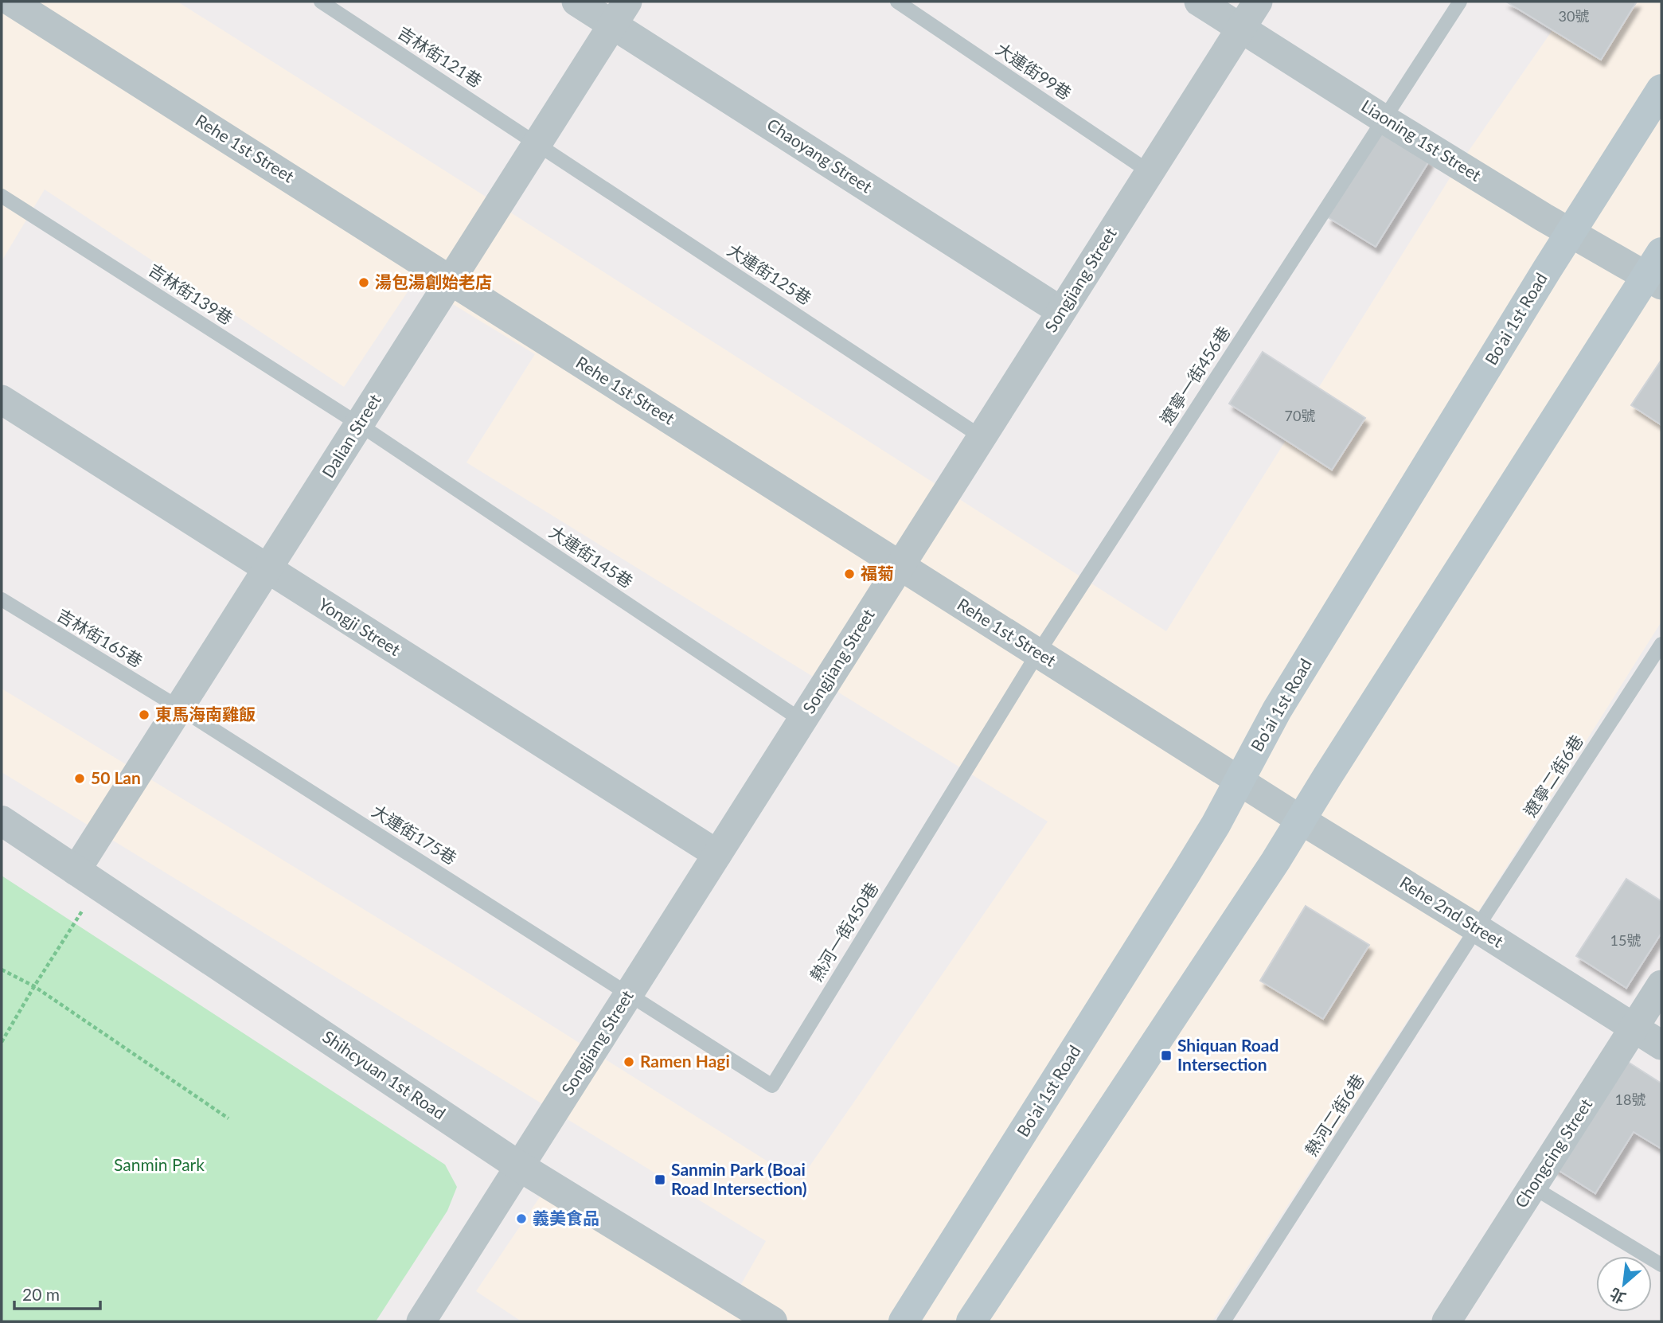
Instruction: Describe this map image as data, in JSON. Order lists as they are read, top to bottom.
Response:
{
  "streets": {
    "main road": ["Bo'ai 1st Road"],
    "street": [
      "Liaoning 1st Street",
      "Rehe 1st Street",
      "Chaoyang Street",
      "Songjiang Street",
      "Dalian Street",
      "Yongji Street",
      "Rehe 2nd Street",
      "Shihcyuan 1st Road",
      "Chongcing Street"
    ],
    "lane": [
      "吉林街121巷",
      "大連街99巷",
      "大連街125巷",
      "吉林街139巷",
      "遼寧一街456巷",
      "大連街145巷",
      "吉林街165巷",
      "遼寧二街6巷",
      "大連街175巷",
      "熱河一街450巷",
      "熱河二街6巷"
    ]
  },
  "crossings": [
    ["吉林街121巷", "大連街125巷"],
    ["吉林街121巷", "Dalian Street"],
    ["大連街99巷", "Songjiang Street"],
    ["Liaoning 1st Street", "Songjiang Street"],
    ["Liaoning 1st Street", "Bo'ai 1st Road"],
    ["Liaoning 1st Street", "遼寧一街456巷"],
    ["Rehe 1st Street", "Songjiang Street"],
    ["Rehe 1st Street", "Bo'ai 1st Road"],
    ["Rehe 1st Street", "遼寧一街456巷"],
    ["Rehe 1st Street", "Dalian Street"],
    ["Rehe 1st Street", "Rehe 2nd Street"],
    ["Rehe 1st Street", "熱河一街450巷"],
    ["Chaoyang Street", "Songjiang Street"],
    ["Chaoyang Street", "Dalian Street"],
    ["大連街125巷", "Songjiang Street"],
    ["大連街125巷", "Dalian Street"],
    ["Songjiang Street", "大連街145巷"],
    ["Songjiang Street", "Yongji Street"],
    ["Songjiang Street", "大連街175巷"],
    ["Songjiang Street", "熱河一街450巷"],
    ["Songjiang Street", "Shihcyuan 1st Road"],
    ["吉林街139巷", "Dalian Street"],
    ["吉林街139巷", "大連街145巷"],
    ["Bo'ai 1st Road", "Rehe 2nd Street"],
    ["遼寧一街456巷", "熱河一街450巷"],
    ["Dalian Street", "大連街145巷"],
    ["Dalian Street", "Yongji Street"],
    ["Dalian Street", "吉林街165巷"],
    ["Dalian Street", "大連街175巷"],
    ["Dalian Street", "Shihcyuan 1st Road"],
    ["吉林街165巷", "大連街175巷"],
    ["遼寧二街6巷", "Rehe 2nd Street"],
    ["遼寧二街6巷", "熱河二街6巷"],
    ["大連街175巷", "熱河一街450巷"],
    ["Rehe 2nd Street", "熱河二街6巷"],
    ["Rehe 2nd Street", "Chongcing Street"]
  ],
  "parks": ["Sanmin Park"],
  "places": {
    "other": [
      "湯包湯創始老店",
      "福菊",
      "東馬海南雞飯",
      "50 Lan",
      "Ramen Hagi",
      "義美食品"
    ],
    "transit": ["Shiquan Road Intersection", "Sanmin Park (Boai Road Intersection)"]
  },
  "house_numbers": [
    "30號",
    "70號",
    "15號",
    "18號"
  ],
  "scale_bar": "20 m",
  "north": "bottom left"
}
